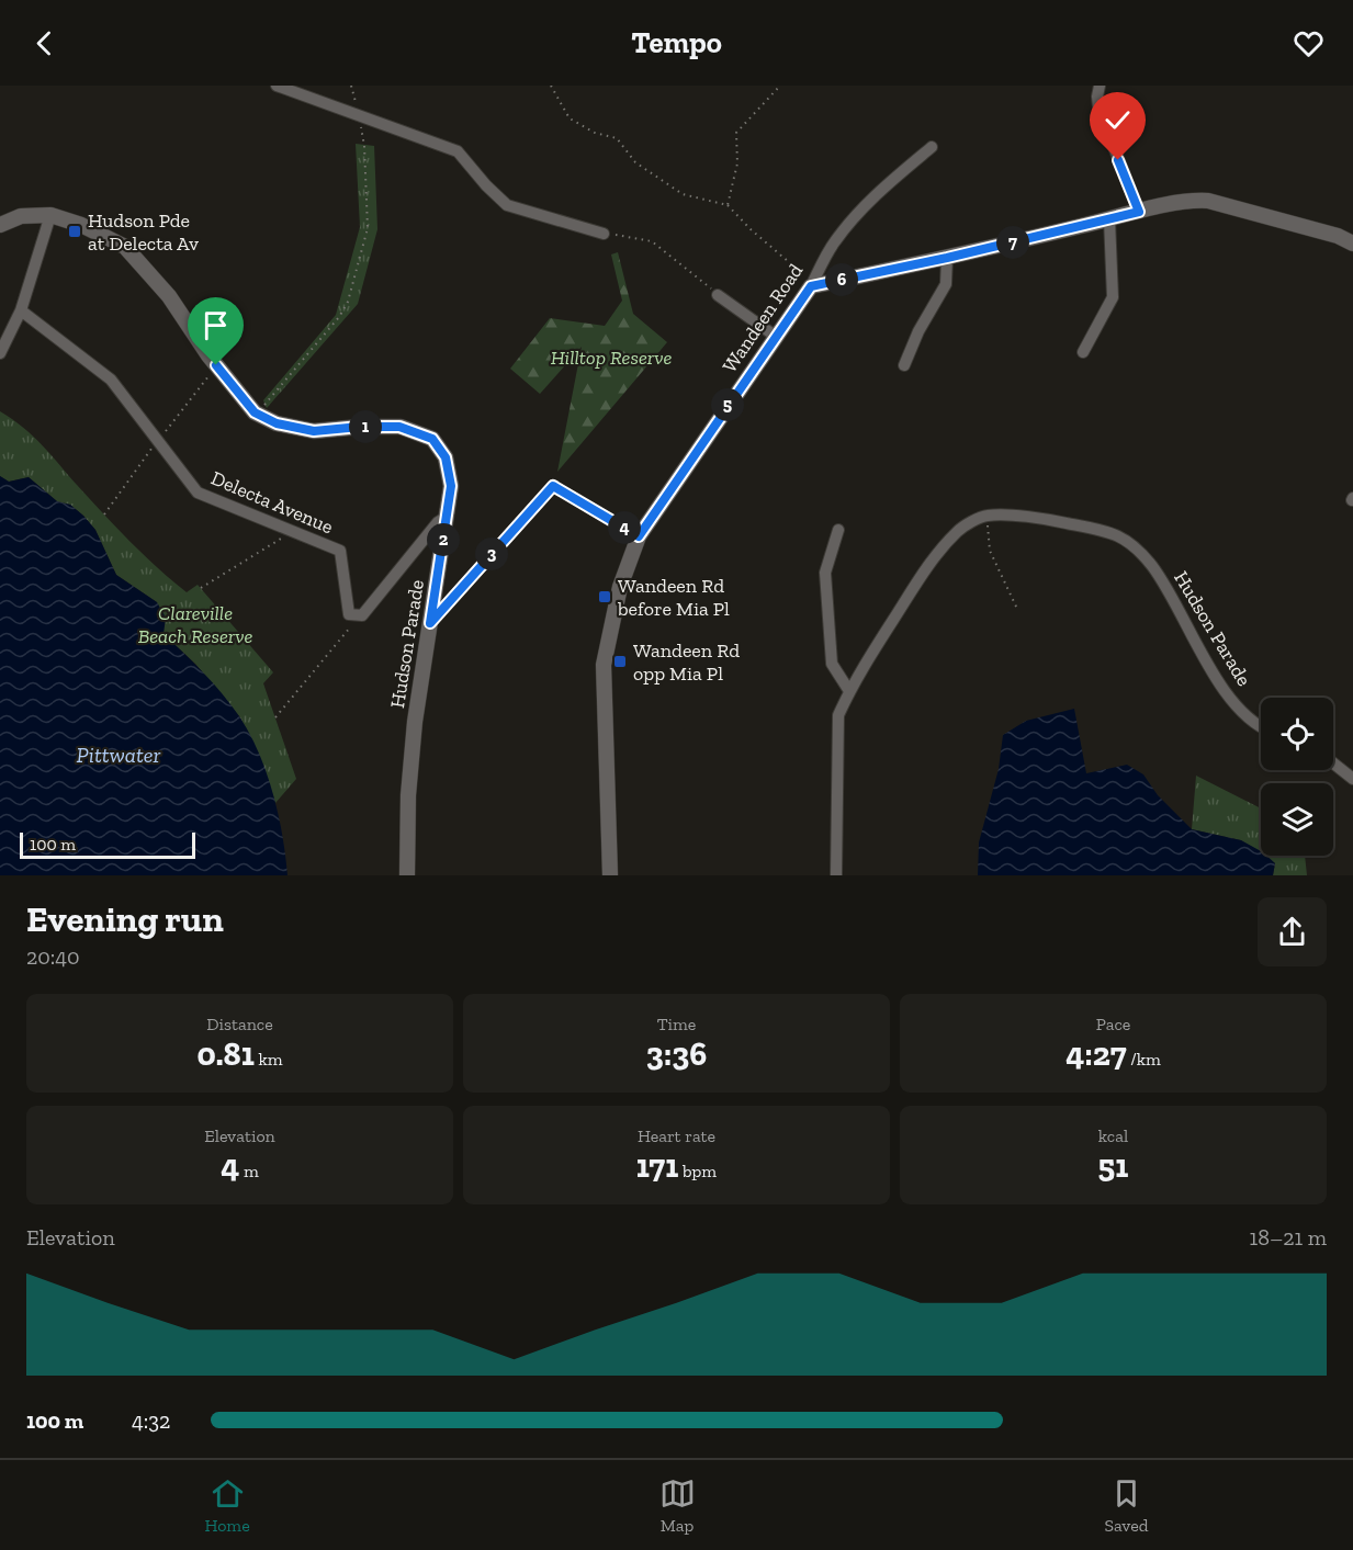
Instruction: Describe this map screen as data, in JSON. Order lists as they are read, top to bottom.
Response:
{
  "streets": {
    "street": ["Wandeen Road", "Delecta Avenue", "Hudson Parade"]
  },
  "water": ["Pittwater"],
  "parks": ["Hilltop Reserve", "Clareville Beach Reserve"],
  "places": {
    "transit": ["Hudson Pde at Delecta Av", "Wandeen Rd before Mia Pl", "Wandeen Rd opp Mia Pl"]
  },
  "scale_bar": "100 m",
  "page": {
    "header": "Tempo",
    "pins": [
      "7",
      "6",
      "5",
      "1",
      "4",
      "2",
      "3"
    ],
    "scale": "100 m",
    "heading": ["Evening run", "20:40"],
    "stats": [
      ["Distance", "0.81 km"],
      ["Time", "3:36"],
      ["Pace", "4:27 /km"],
      ["Elevation", "4 m"],
      ["Heart rate", "171 bpm"],
      ["kcal", "51"]
    ],
    "chart": ["Elevation", "18–21 m"],
    "list": [
      {
        "name": "100 m",
        "note": "4:32"
      }
    ],
    "tabs": ["Home", "Map", "Saved"]
  }
}
